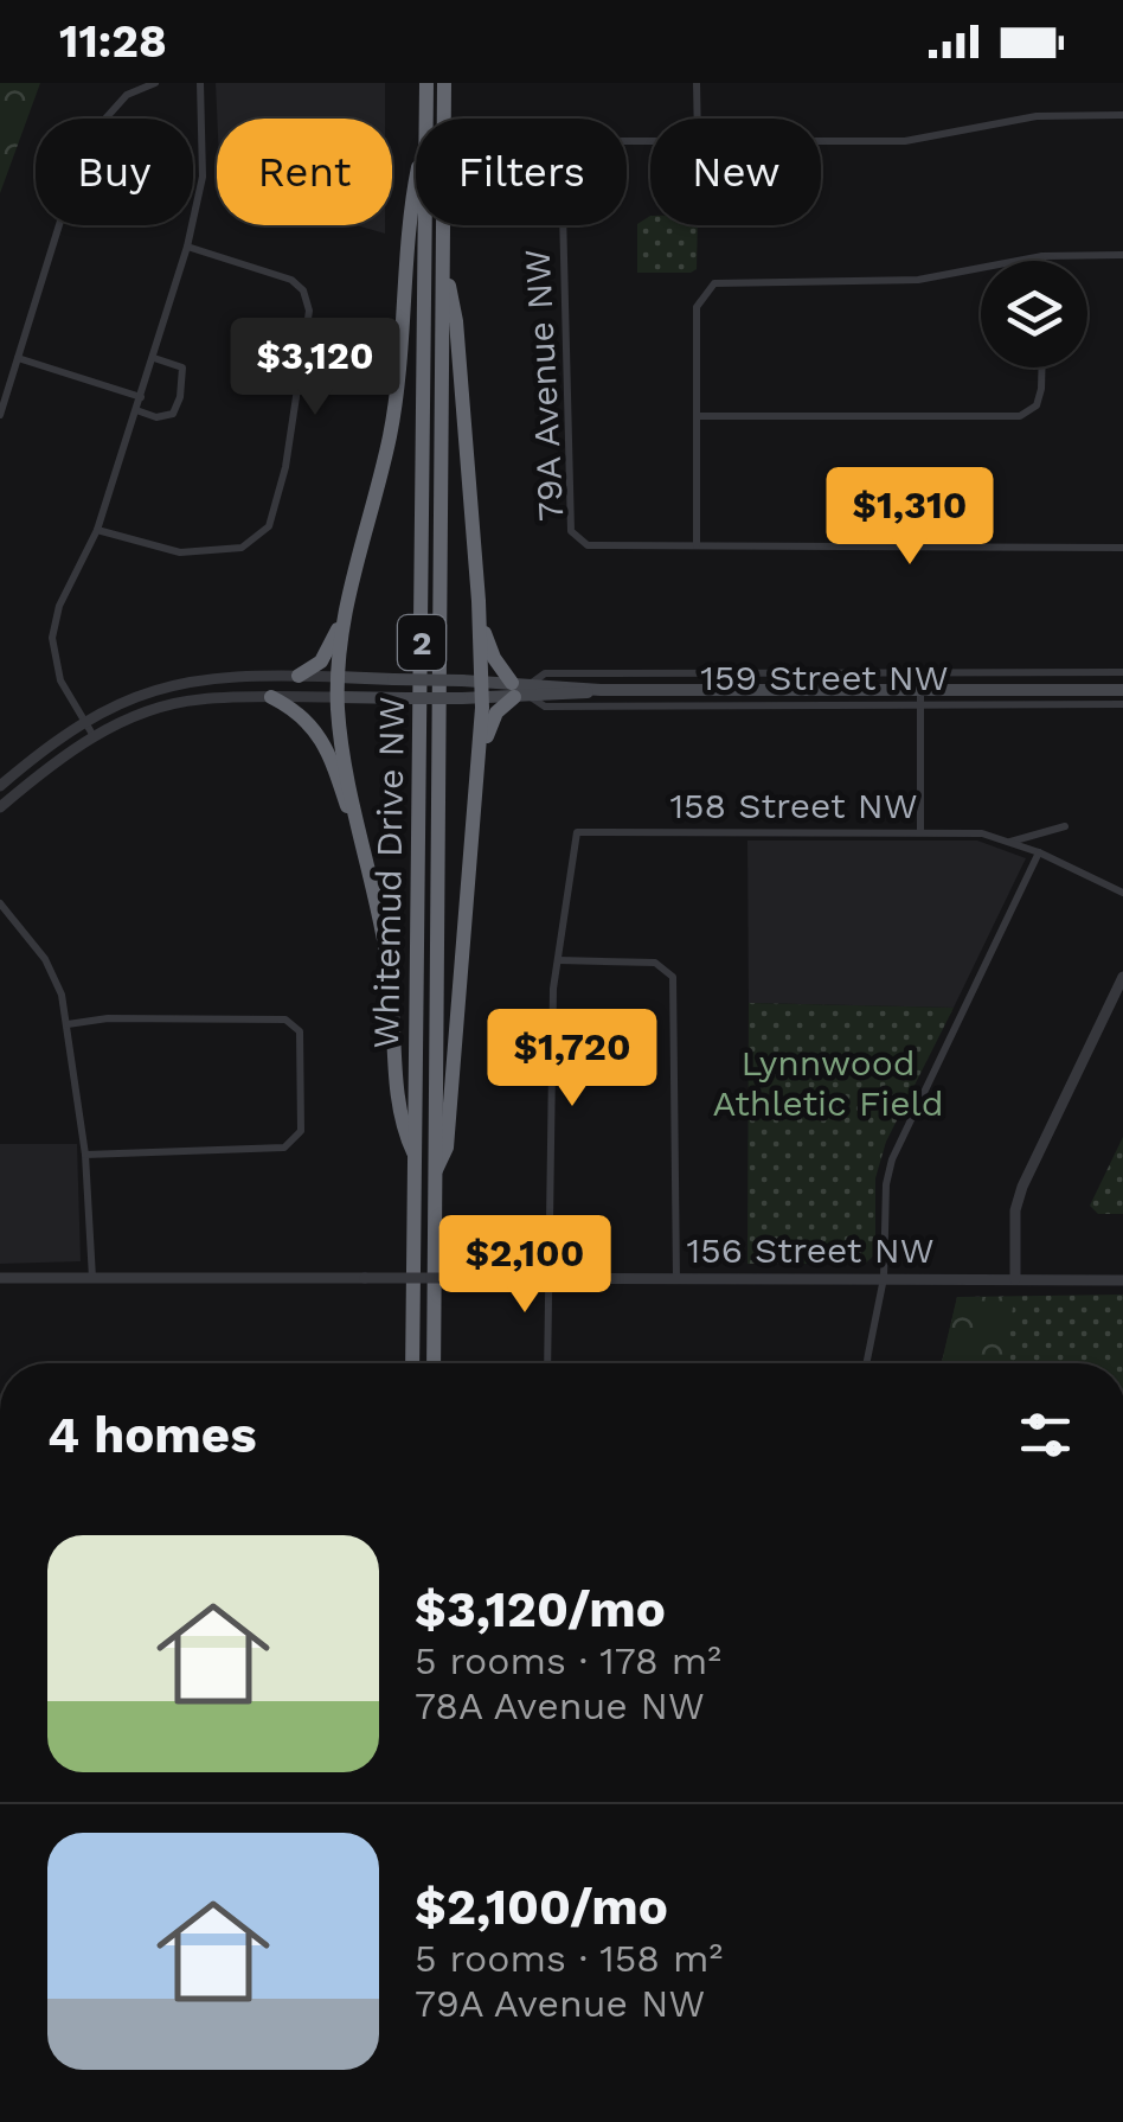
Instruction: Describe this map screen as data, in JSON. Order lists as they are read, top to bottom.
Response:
{
  "streets": {
    "highway": ["2", "Whitemud Drive NW"],
    "main road": ["159 Street NW"],
    "street": ["79A Avenue NW", "158 Street NW", "156 Street NW"]
  },
  "parks": ["Lynnwood Athletic Field"],
  "page": {
    "status": "11:28",
    "chip": [
      "Buy",
      "Rent",
      "Filters",
      "New"
    ],
    "price": [
      "$3,120",
      "$1,310",
      "$1,720",
      "$2,100"
    ],
    "heading": "4 homes",
    "list": [
      {
        "name": "$3,120/mo",
        "note": "5 rooms · 178 m² · 78A Avenue NW"
      },
      {
        "name": "$2,100/mo",
        "note": "5 rooms · 158 m² · 79A Avenue NW"
      }
    ]
  }
}
